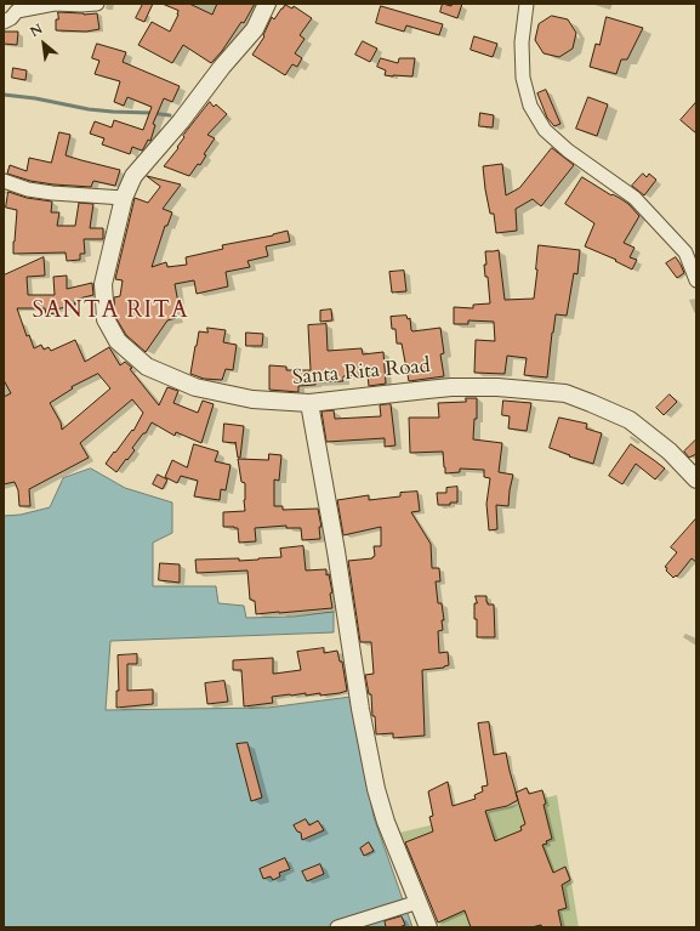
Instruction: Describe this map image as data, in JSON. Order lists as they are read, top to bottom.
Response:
{
  "streets": {
    "street": ["Santa Rita Road"]
  },
  "districts": ["SANTA RITA"],
  "north": "top left"
}
